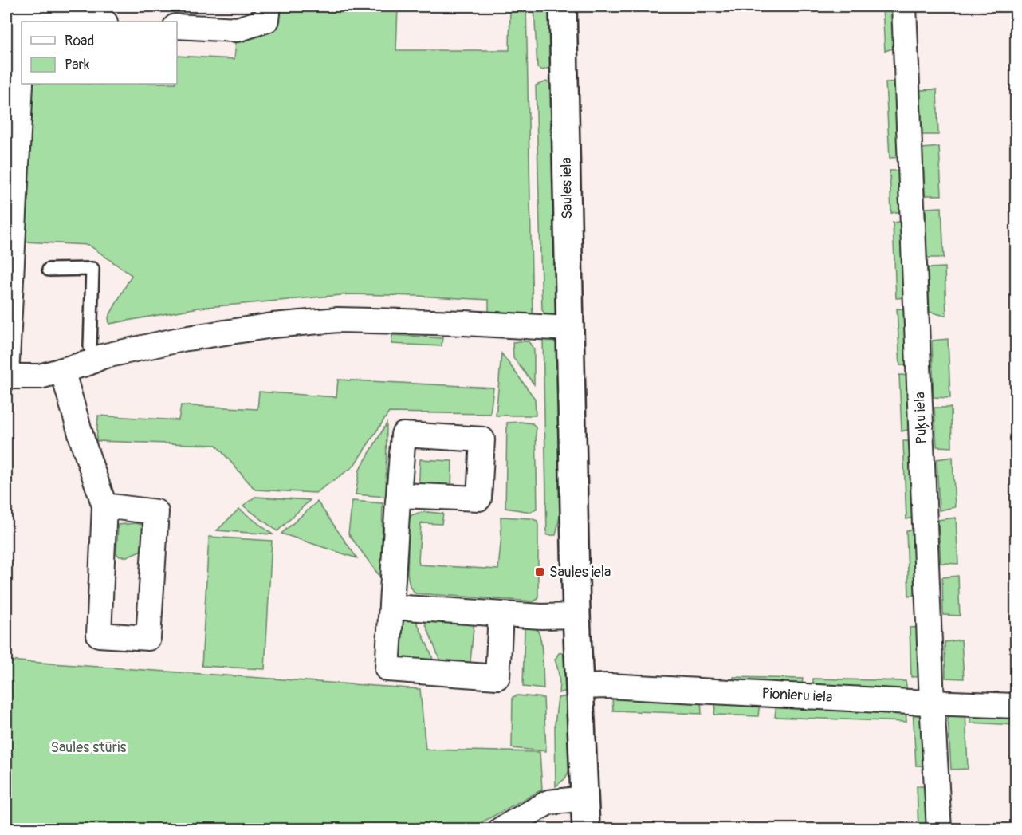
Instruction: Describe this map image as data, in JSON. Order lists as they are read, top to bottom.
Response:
{
  "streets": {
    "street": ["Saules iela", "Puķu iela", "Pionieru iela"]
  },
  "crossings": [
    ["Saules iela", "Pionieru iela"],
    ["Puķu iela", "Pionieru iela"]
  ],
  "parks": ["Saules stūris"],
  "places": {
    "transit": ["Saules iela"]
  },
  "legend": ["Road", "Park"]
}
